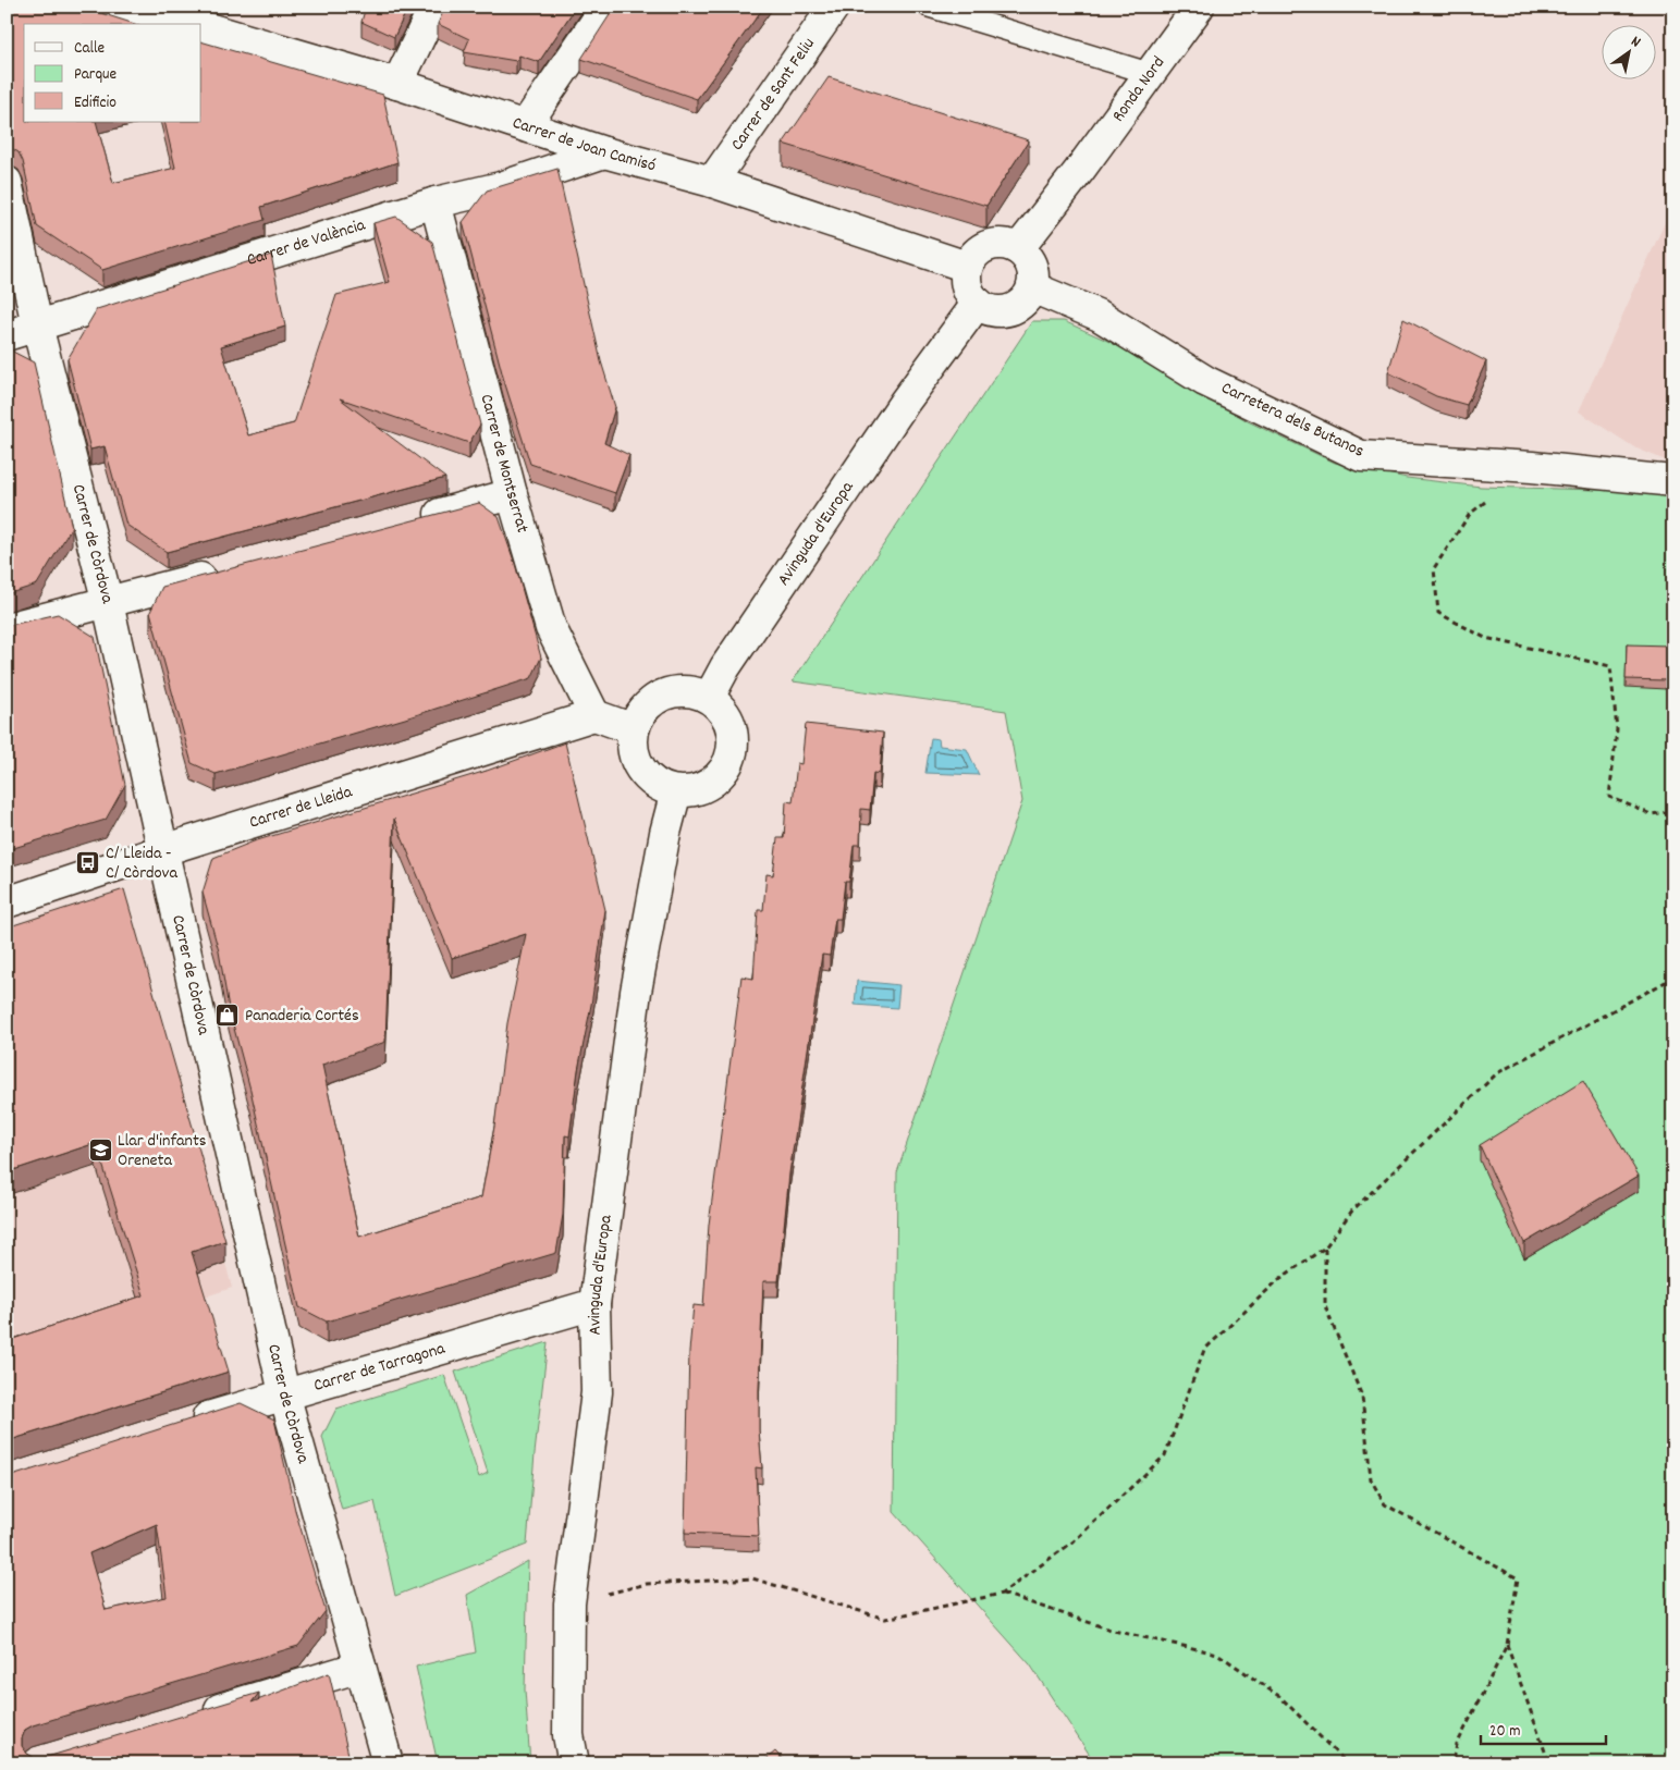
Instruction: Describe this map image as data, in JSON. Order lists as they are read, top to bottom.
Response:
{
  "streets": {
    "street": [
      "Ronda Nord",
      "Carrer de Sant Feliu",
      "Carrer de Joan Camisó",
      "Carrer de València",
      "Carretera dels Butanos",
      "Carrer de Montserrat",
      "Avinguda d'Europa",
      "Carrer de Còrdova",
      "Carrer de Lleida",
      "Carrer de Tarragona"
    ]
  },
  "crossings": [
    ["Ronda Nord", "Carrer de Joan Camisó"],
    ["Ronda Nord", "Carretera dels Butanos"],
    ["Ronda Nord", "Avinguda d'Europa"],
    ["Carrer de Sant Feliu", "Carrer de Joan Camisó"],
    ["Carrer de Joan Camisó", "Carrer de València"],
    ["Carrer de Joan Camisó", "Carretera dels Butanos"],
    ["Carrer de Joan Camisó", "Avinguda d'Europa"],
    ["Carrer de València", "Carrer de Montserrat"],
    ["Carrer de València", "Carrer de Còrdova"],
    ["Carretera dels Butanos", "Avinguda d'Europa"],
    ["Carrer de Montserrat", "Carrer de Lleida"],
    ["Avinguda d'Europa", "Carrer de Tarragona"],
    ["Carrer de Còrdova", "Carrer de Lleida"],
    ["Carrer de Còrdova", "Carrer de Tarragona"]
  ],
  "places": {
    "bus stop": ["C/ Lleida - C/ Còrdova"],
    "shop": ["Panaderia Cortés"],
    "school or university": ["Llar d'infants Oreneta"]
  },
  "legend": ["Calle", "Parque", "Edificio"],
  "scale_bar": "20 m",
  "north": "top right"
}
